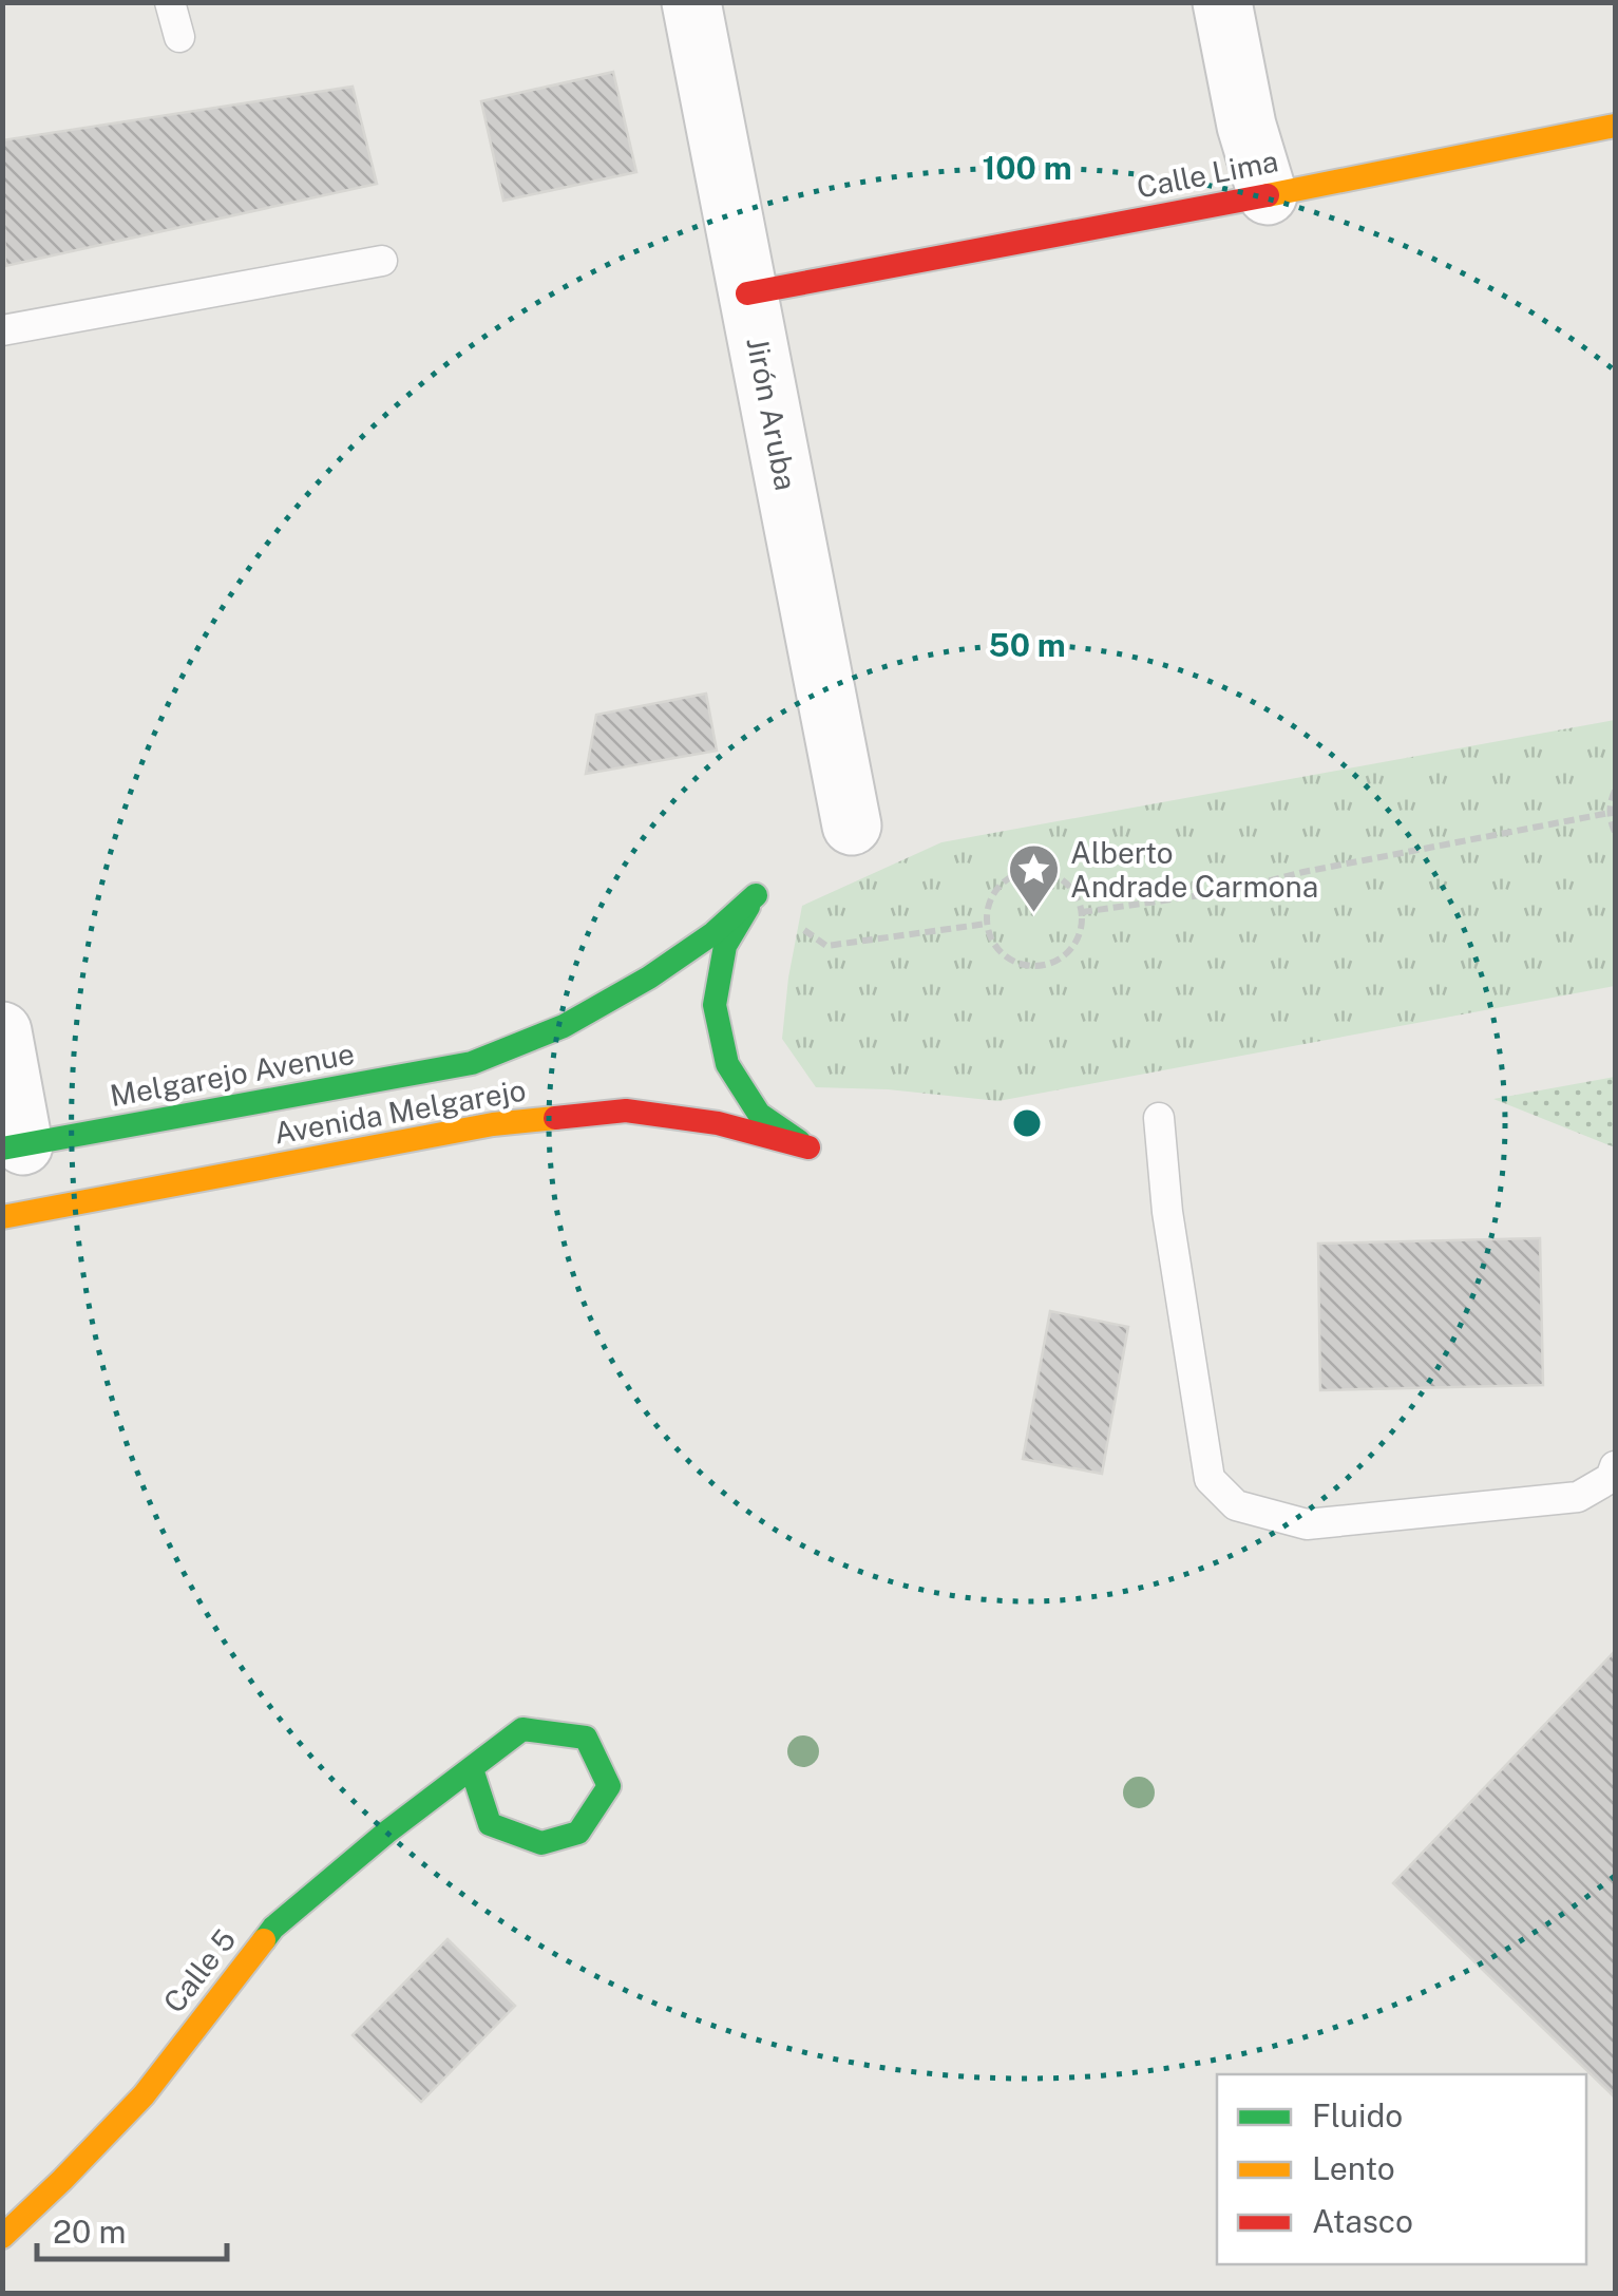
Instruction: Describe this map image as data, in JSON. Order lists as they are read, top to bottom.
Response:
{
  "streets": {
    "street": [
      "Calle Lima",
      "Jirón Aruba",
      "Avenida Melgarejo",
      "Calle 5"
    ]
  },
  "crossings": [
    ["Calle Lima", "Jirón Aruba"]
  ],
  "places": {
    "place": ["Alberto Andrade Carmona"]
  },
  "legend": ["Fluido", "Lento", "Atasco"],
  "scale_bar": "20 m",
  "rings": ["100 m", "50 m"]
}
